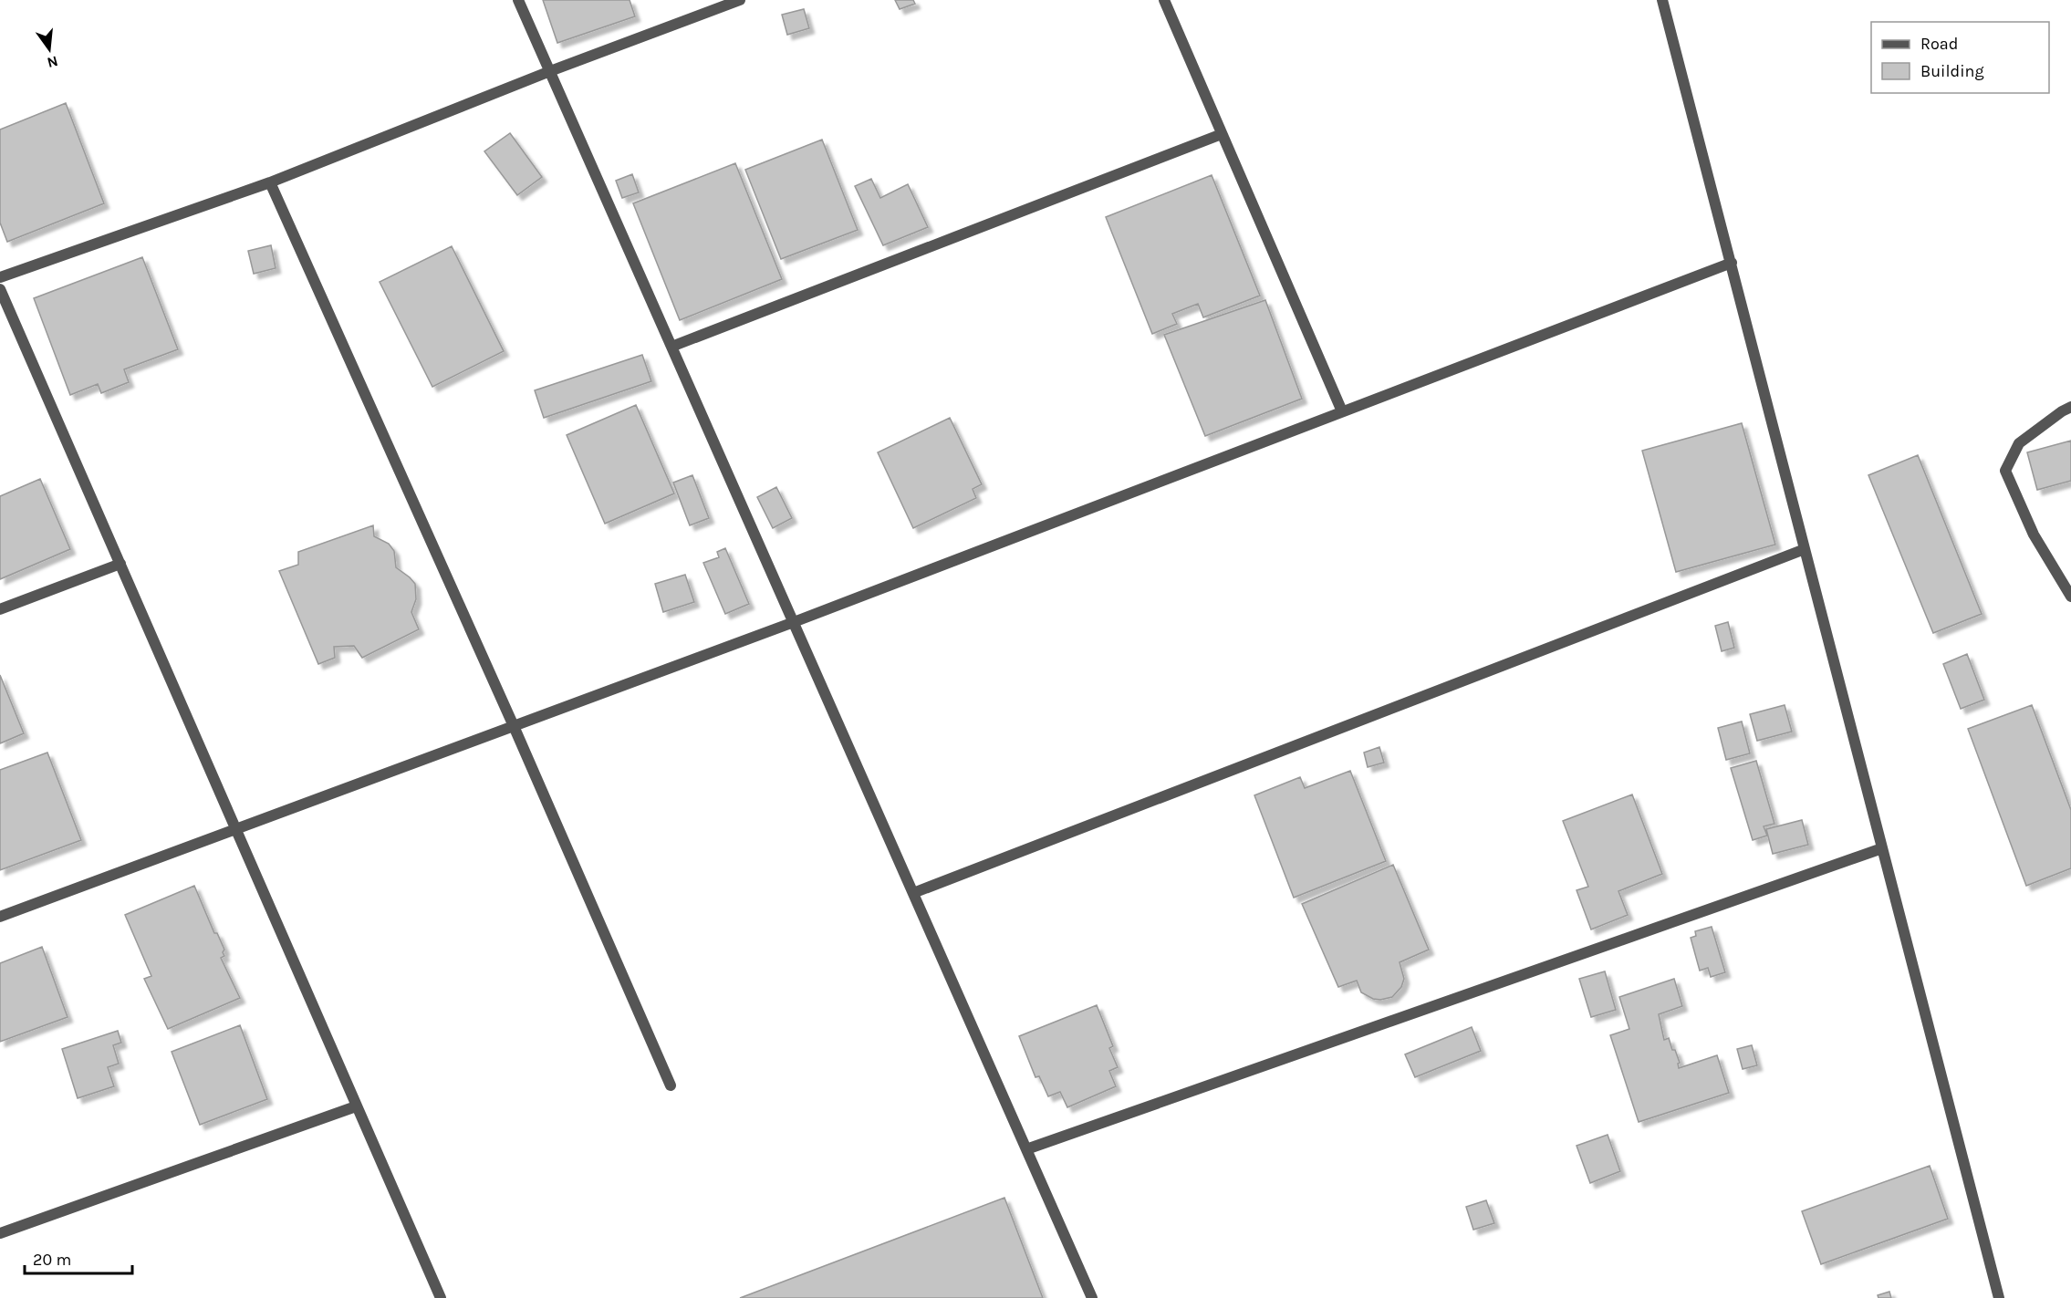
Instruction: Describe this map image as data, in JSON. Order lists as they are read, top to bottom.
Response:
{
  "legend": ["Road", "Building"],
  "scale_bar": "20 m",
  "north": "bottom"
}
